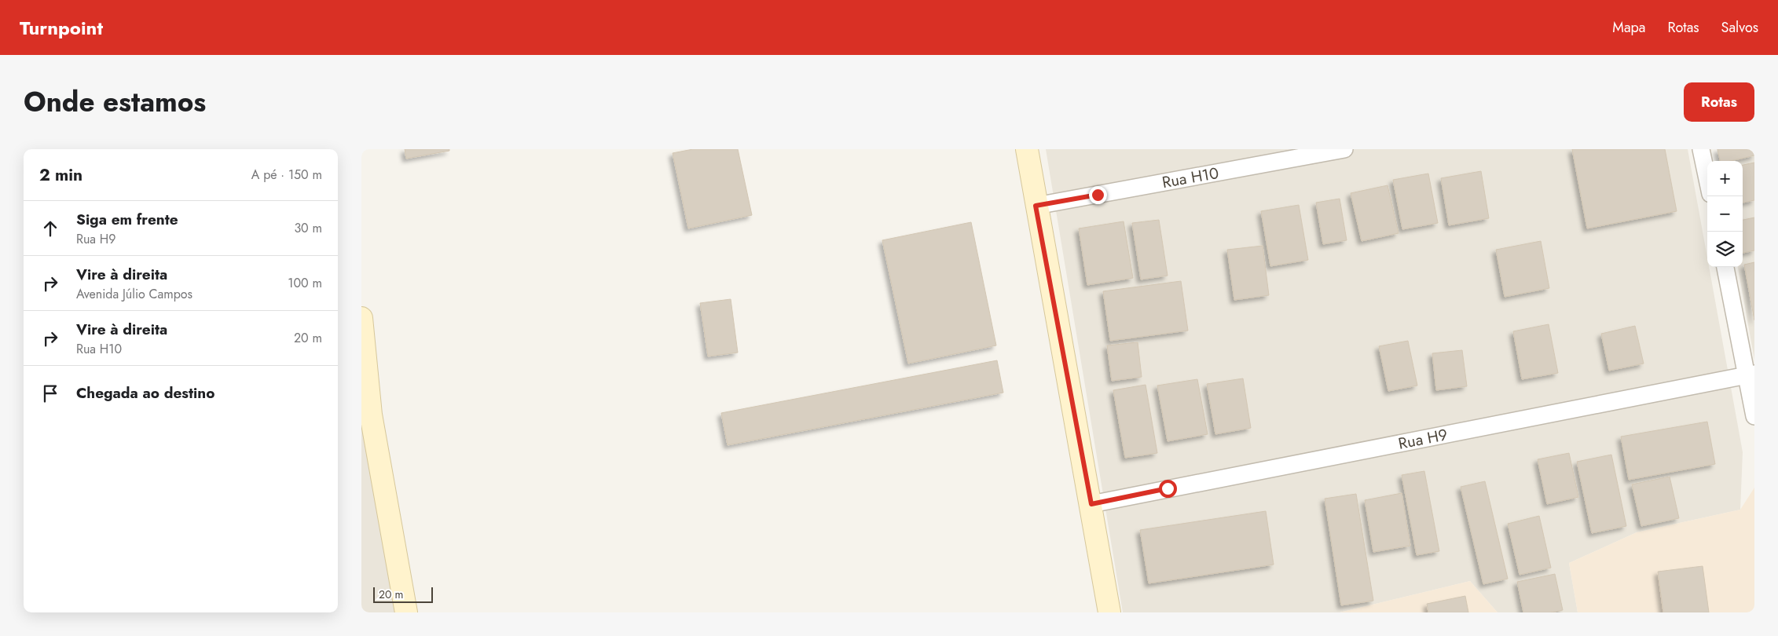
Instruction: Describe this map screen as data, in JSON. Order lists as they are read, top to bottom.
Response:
{
  "streets": {
    "street": ["Rua H10", "Rua H9"]
  },
  "scale_bar": "20 m",
  "page": {
    "header": "Turnpoint",
    "nav": ["Mapa", "Rotas", "Salvos"],
    "title": "Onde estamos",
    "buttons": "Rotas",
    "heading": ["2 min", "A pé · 150 m"],
    "map_buttons": ["+", "−"],
    "list": [
      ["Siga em frente", "Rua H9", "30 m"],
      ["Vire à direita", "Avenida Júlio Campos", "100 m"],
      ["Vire à direita", "Rua H10", "20 m"],
      "Chegada ao destino"
    ],
    "scale": "20 m"
  }
}
